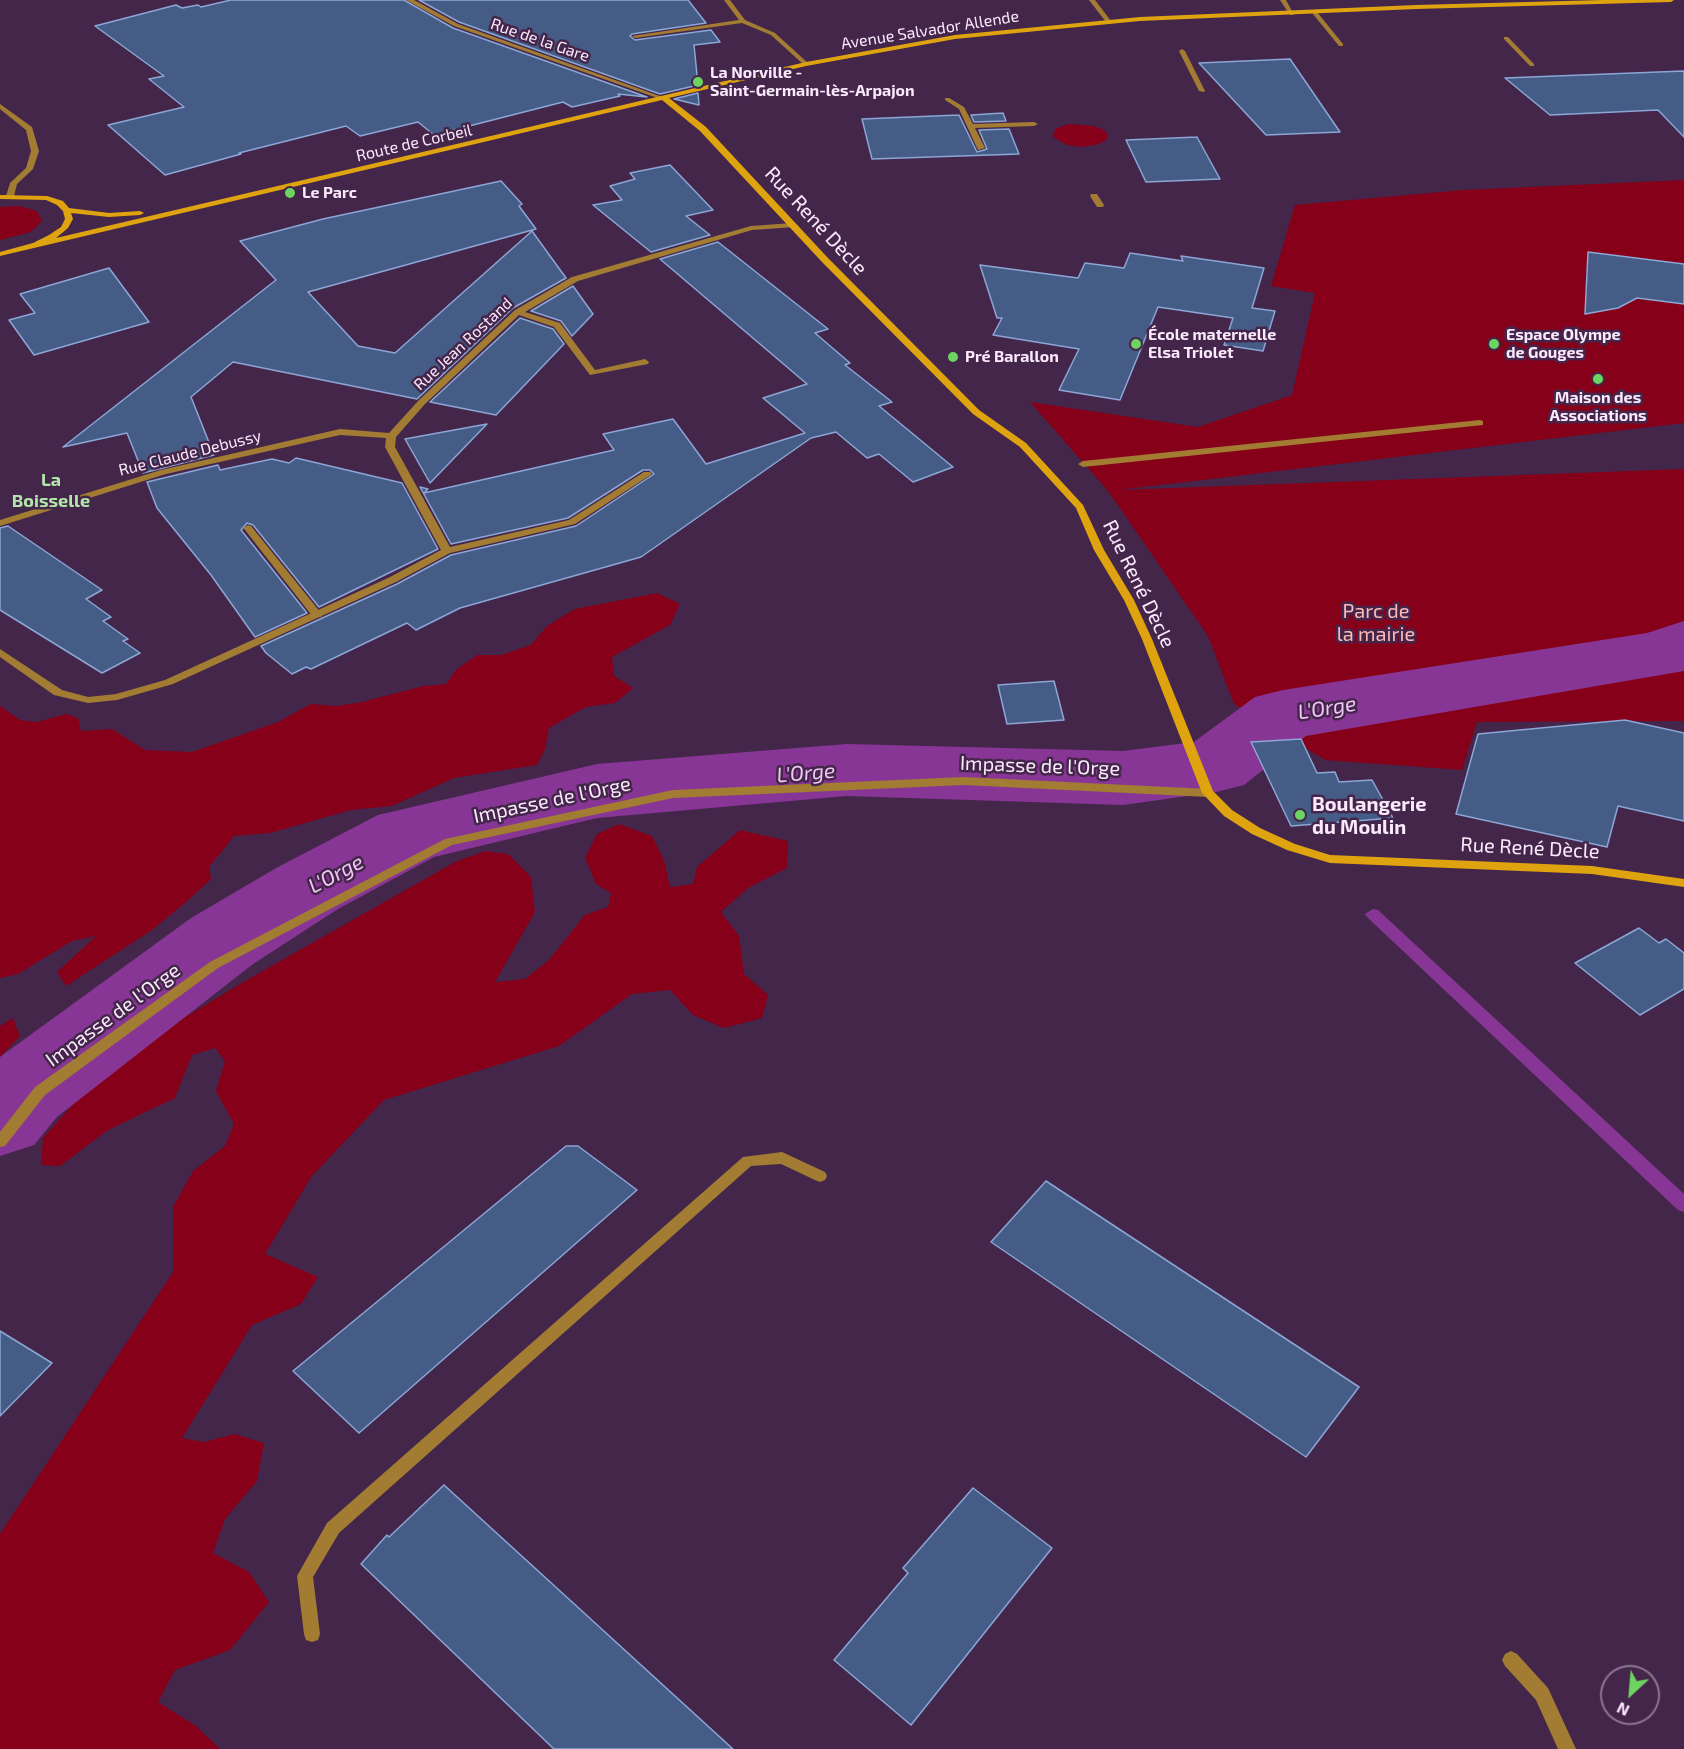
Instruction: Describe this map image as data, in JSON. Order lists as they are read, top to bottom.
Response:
{
  "streets": {
    "main road": ["Avenue Salvador Allende", "Route de Corbeil", "Rue René Dècle"],
    "street": [
      "Rue de la Gare",
      "Rue Jean Rostand",
      "Rue Claude Debussy",
      "Impasse de l'Orge"
    ]
  },
  "crossings": [
    ["Avenue Salvador Allende", "Rue de la Gare"],
    ["Avenue Salvador Allende", "Route de Corbeil"],
    ["Avenue Salvador Allende", "Rue René Dècle"],
    ["Rue de la Gare", "Route de Corbeil"],
    ["Rue de la Gare", "Rue René Dècle"],
    ["Route de Corbeil", "Rue René Dècle"],
    ["Rue René Dècle", "Rue Jean Rostand"],
    ["Rue René Dècle", "Impasse de l'Orge"],
    ["Rue Jean Rostand", "Rue Claude Debussy"]
  ],
  "districts": ["La Boisselle"],
  "water": ["L'Orge"],
  "parks": ["Parc de la mairie"],
  "places": [
    "La Norville - Saint-Germain-lès-Arpajon",
    "Le Parc",
    "École maternelle Elsa Triolet",
    "Espace Olympe de Gouges",
    "Pré Barallon",
    "Maison des Associations",
    "Boulangerie du Moulin"
  ],
  "north": "bottom left"
}
